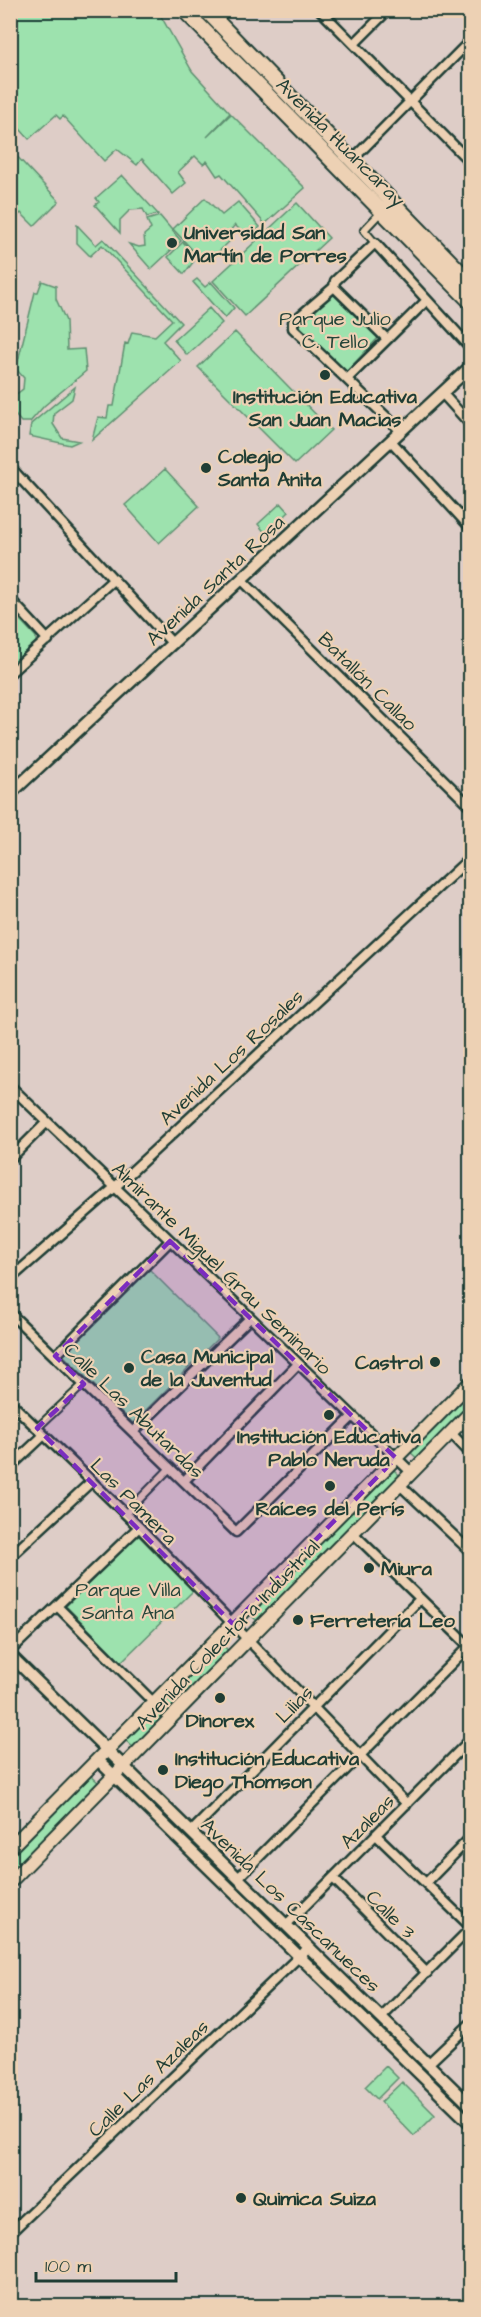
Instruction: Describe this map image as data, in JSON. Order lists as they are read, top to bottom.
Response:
{
  "streets": {
    "main road": ["Avenida Huancaray", "Avenida Colectora Industrial"],
    "street": [
      "Avenida Santa Rosa",
      "Batallón Callao",
      "Avenida Los Rosales",
      "Almirante Miguel Grau Seminario",
      "Calle Las Abutardas",
      "Las Pamera",
      "Lilias",
      "Azaleas",
      "Avenida Los Cascanueces",
      "Calle 3",
      "Calle Las Azaleas"
    ]
  },
  "crossings": [
    ["Avenida Santa Rosa", "Batallón Callao"],
    ["Avenida Los Rosales", "Almirante Miguel Grau Seminario"],
    ["Almirante Miguel Grau Seminario", "Calle Las Abutardas"],
    ["Almirante Miguel Grau Seminario", "Avenida Colectora Industrial"],
    ["Las Pamera", "Avenida Colectora Industrial"],
    ["Las Pamera", "Lilias"],
    ["Las Pamera", "Azaleas"],
    ["Avenida Colectora Industrial", "Avenida Los Cascanueces"],
    ["Lilias", "Avenida Los Cascanueces"],
    ["Azaleas", "Avenida Los Cascanueces"],
    ["Azaleas", "Calle 3"],
    ["Avenida Los Cascanueces", "Calle Las Azaleas"]
  ],
  "parks": ["Parque Julio C. Tello", "Parque Villa Santa Ana"],
  "places": [
    "Universidad San Martín de Porres",
    "Institución Educativa San Juan Macias",
    "Colegio Santa Anita",
    "Castrol",
    "Casa Municipal de la Juventud",
    "Institución Educativa Pablo Neruda",
    "Raíces del Perís",
    "Miura",
    "Ferretería Leo",
    "Dinorex",
    "Institución Educativa Diego Thomson",
    "Quimica Suiza"
  ],
  "scale_bar": "100 m"
}
